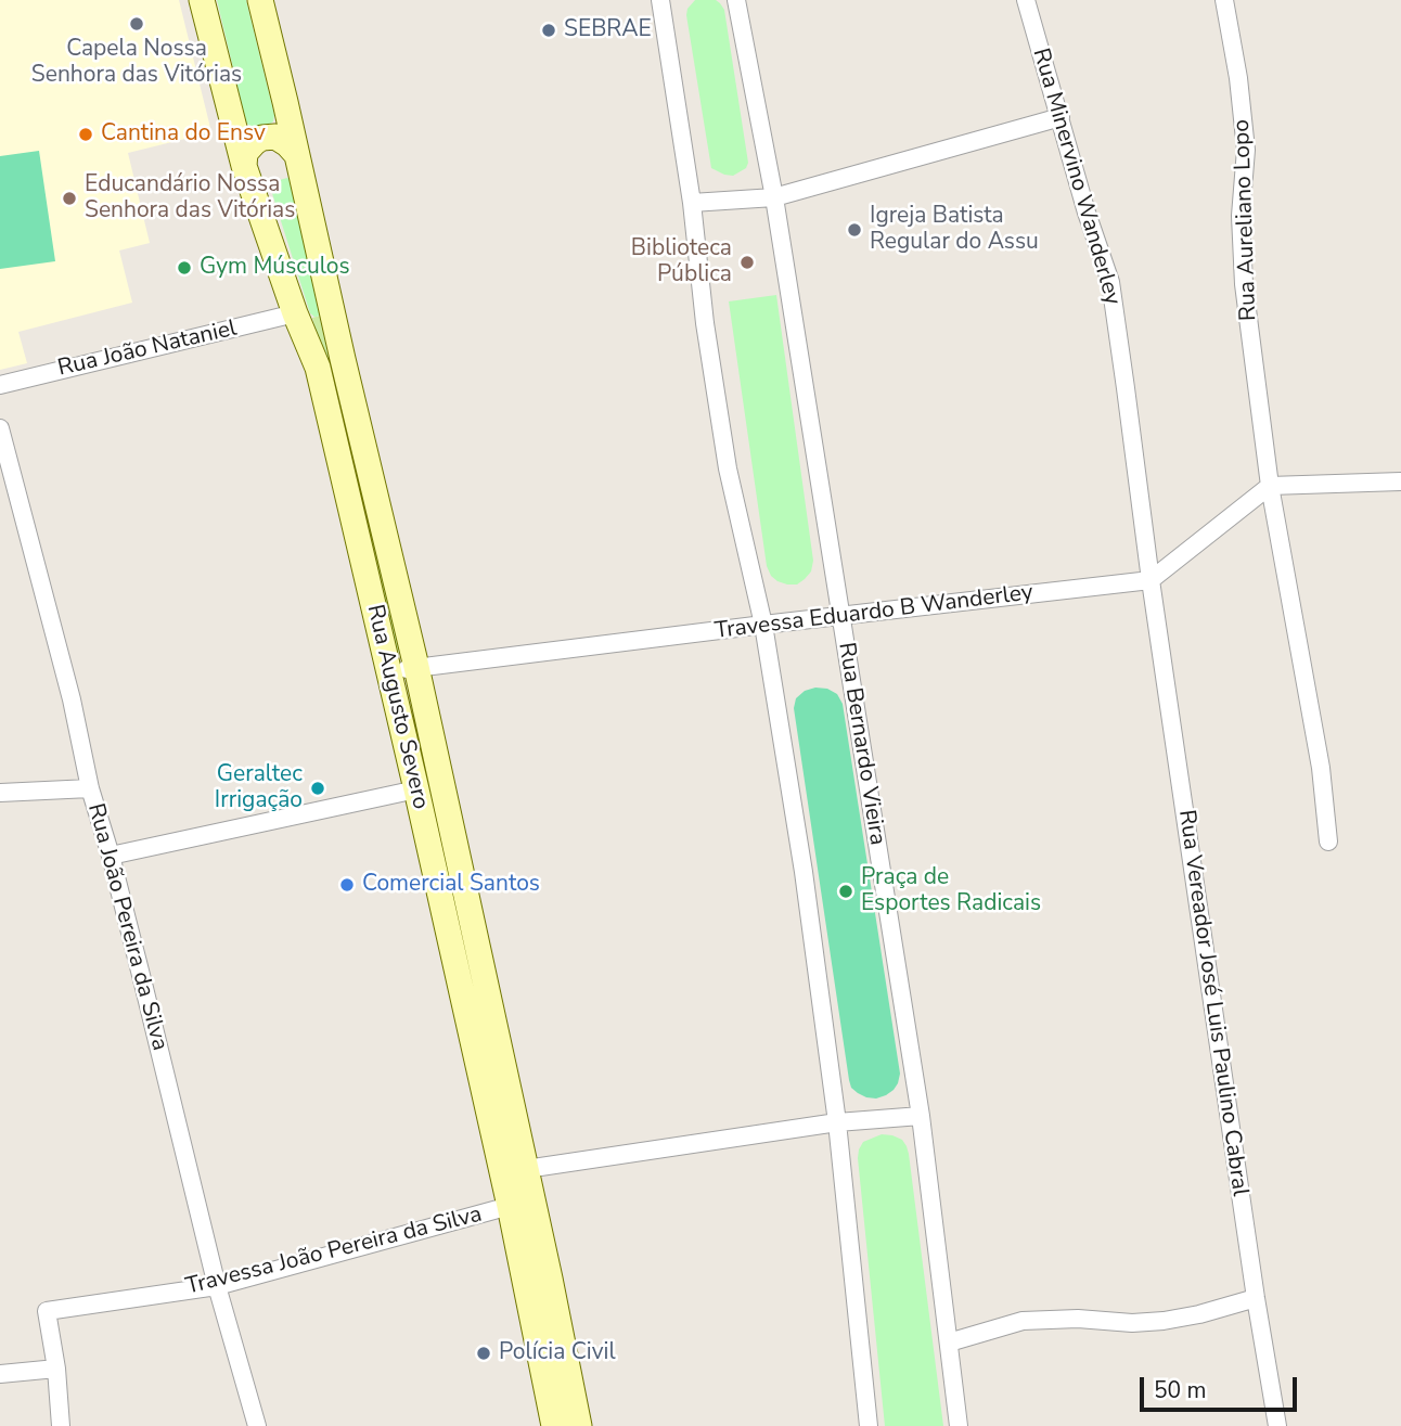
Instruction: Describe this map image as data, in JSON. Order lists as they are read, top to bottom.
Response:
{
  "streets": {
    "main road": ["Rua Augusto Severo"],
    "street": [
      "Rua Minervino Wanderley",
      "Rua Aureliano Lopo",
      "Rua João Nataniel",
      "Travessa Eduardo B Wanderley",
      "Rua Bernardo Vieira",
      "Rua João Pereira da Silva",
      "Rua Vereador José Luis Paulino Cabral",
      "Travessa João Pereira da Silva"
    ]
  },
  "crossings": [
    ["Rua Minervino Wanderley", "Travessa Eduardo B Wanderley"],
    ["Rua Minervino Wanderley", "Rua Vereador José Luis Paulino Cabral"],
    ["Rua João Nataniel", "Rua Augusto Severo"],
    ["Travessa Eduardo B Wanderley", "Rua Augusto Severo"],
    ["Travessa Eduardo B Wanderley", "Rua Bernardo Vieira"],
    ["Travessa Eduardo B Wanderley", "Rua Vereador José Luis Paulino Cabral"],
    ["Rua Augusto Severo", "Travessa João Pereira da Silva"],
    ["Rua João Pereira da Silva", "Travessa João Pereira da Silva"]
  ],
  "places": [
    "Capela Nossa Senhora das Vitórias",
    "SEBRAE",
    "Cantina do Ensv",
    "Educandário Nossa Senhora das Vitórias",
    "Igreja Batista Regular do Assu",
    "Biblioteca Pública",
    "Gym Músculos",
    "Geraltec Irrigação",
    "Comercial Santos",
    "Praça de Esportes Radicais",
    "Polícia Civil"
  ],
  "scale_bar": "50 m"
}
